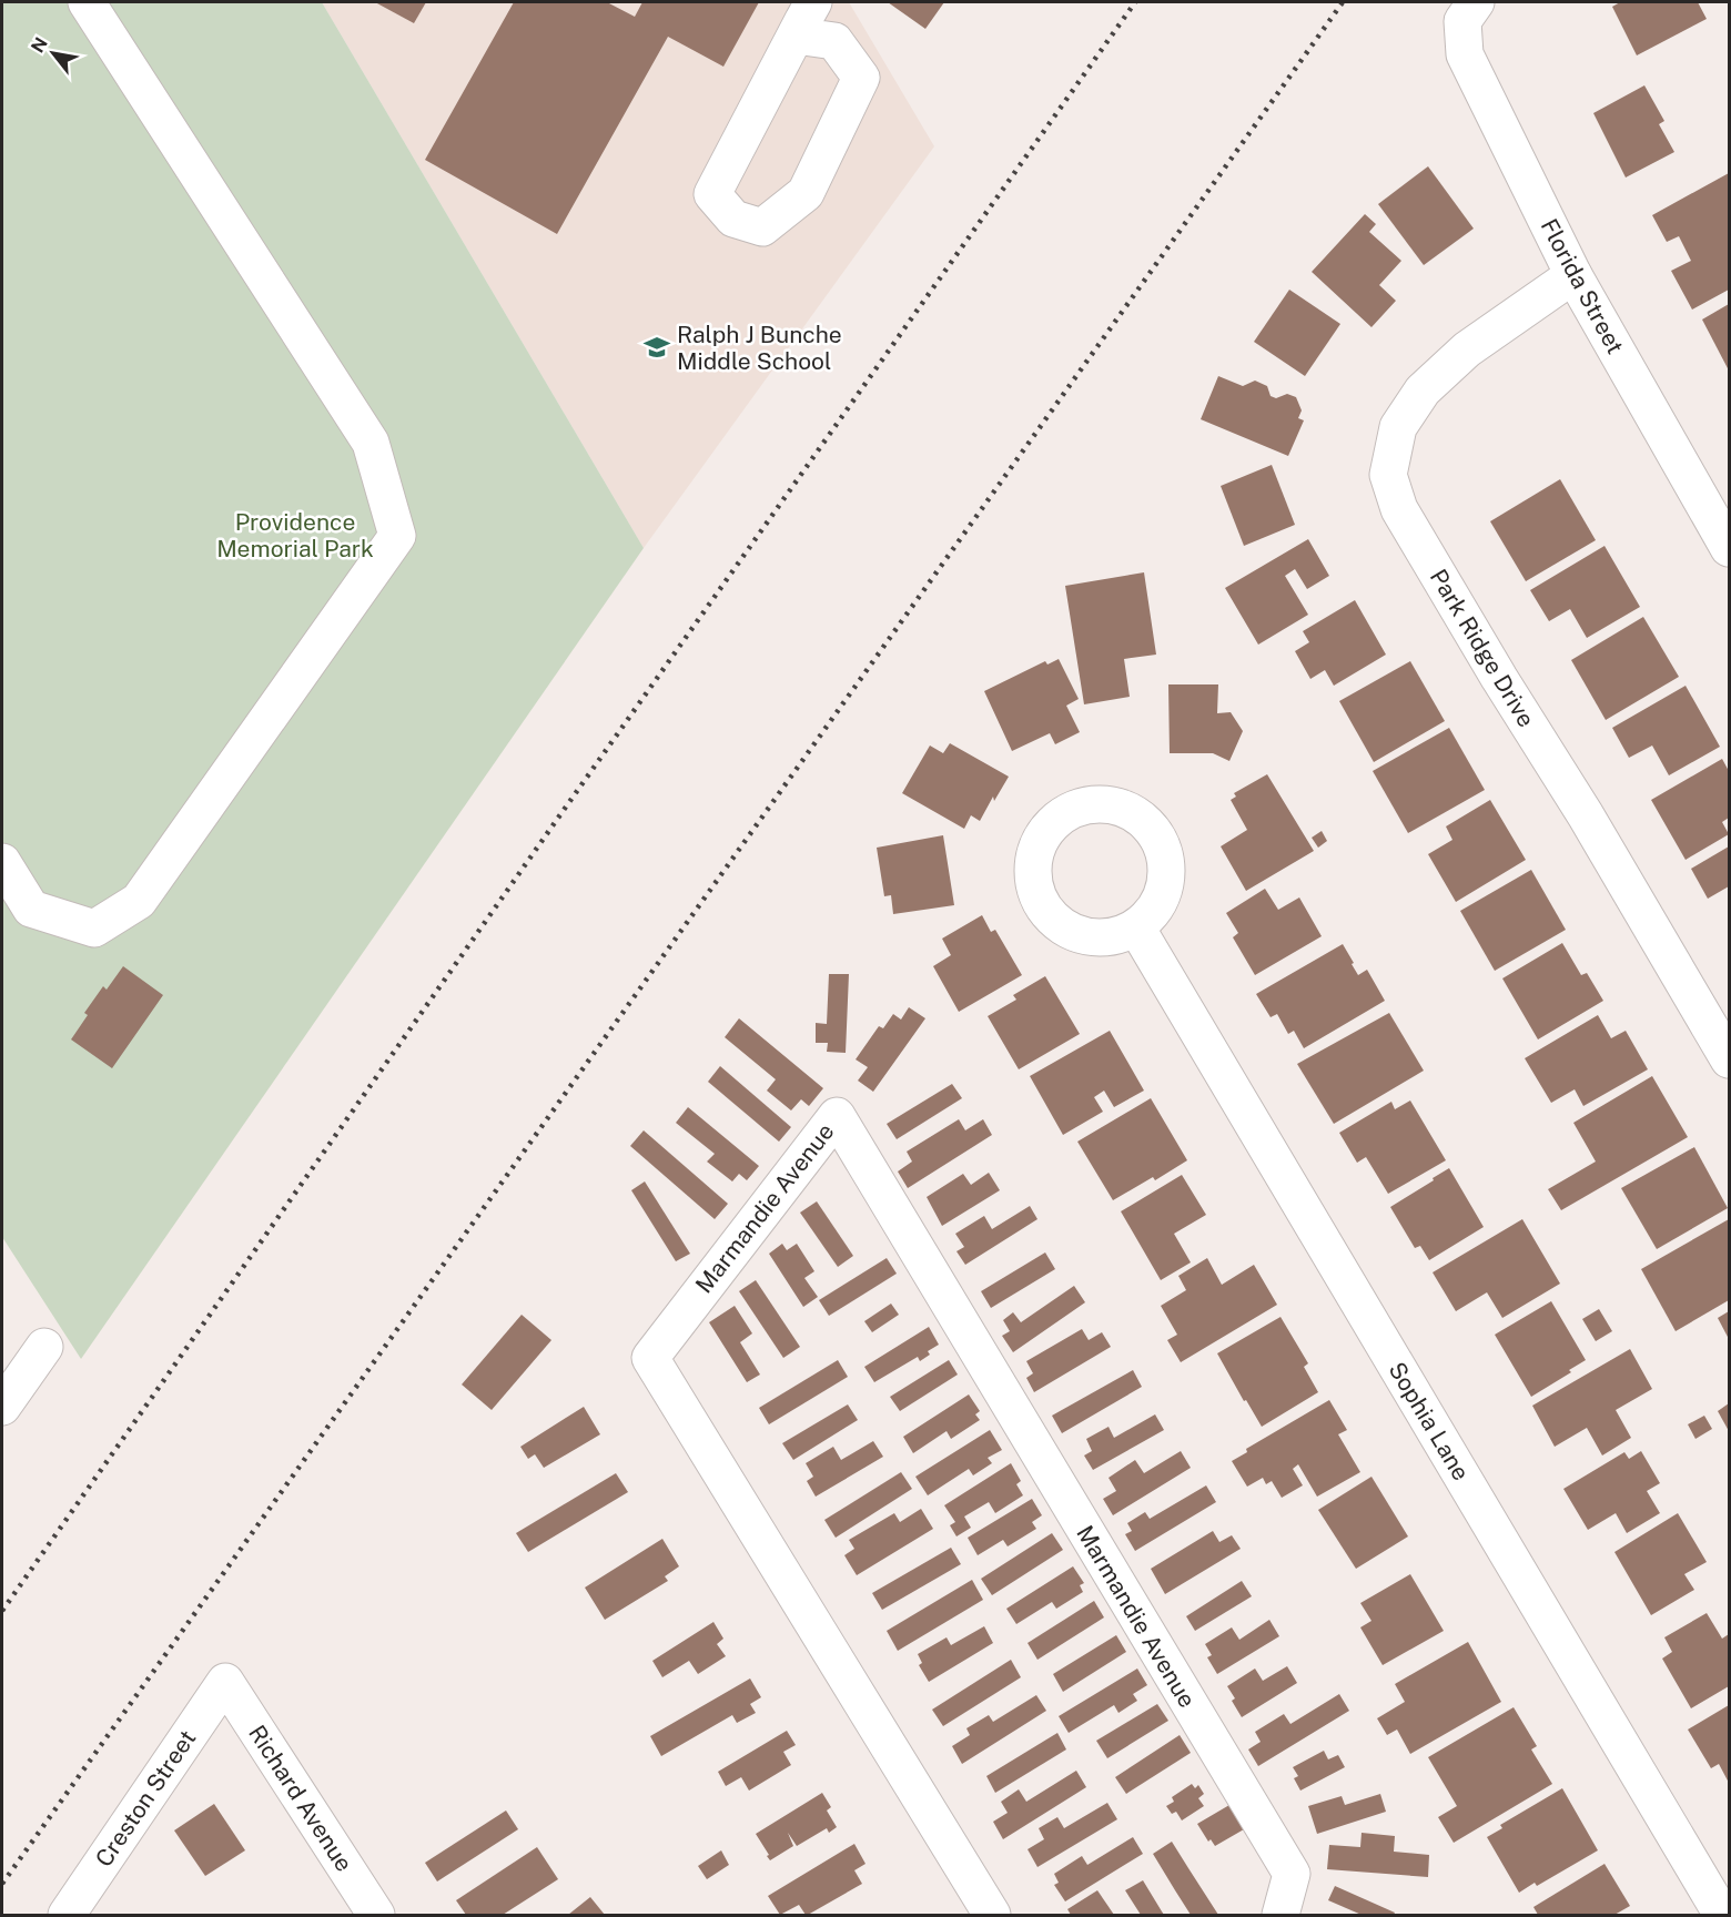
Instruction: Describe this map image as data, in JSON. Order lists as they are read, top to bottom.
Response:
{
  "streets": {
    "street": [
      "Florida Street",
      "Park Ridge Drive",
      "Marmandie Avenue",
      "Sophia Lane",
      "Creston Street",
      "Richard Avenue"
    ]
  },
  "crossings": [
    ["Florida Street", "Park Ridge Drive"],
    ["Creston Street", "Richard Avenue"]
  ],
  "parks": ["Providence Memorial Park"],
  "places": {
    "school or university": ["Ralph J Bunche Middle School"]
  },
  "north": "top left"
}
